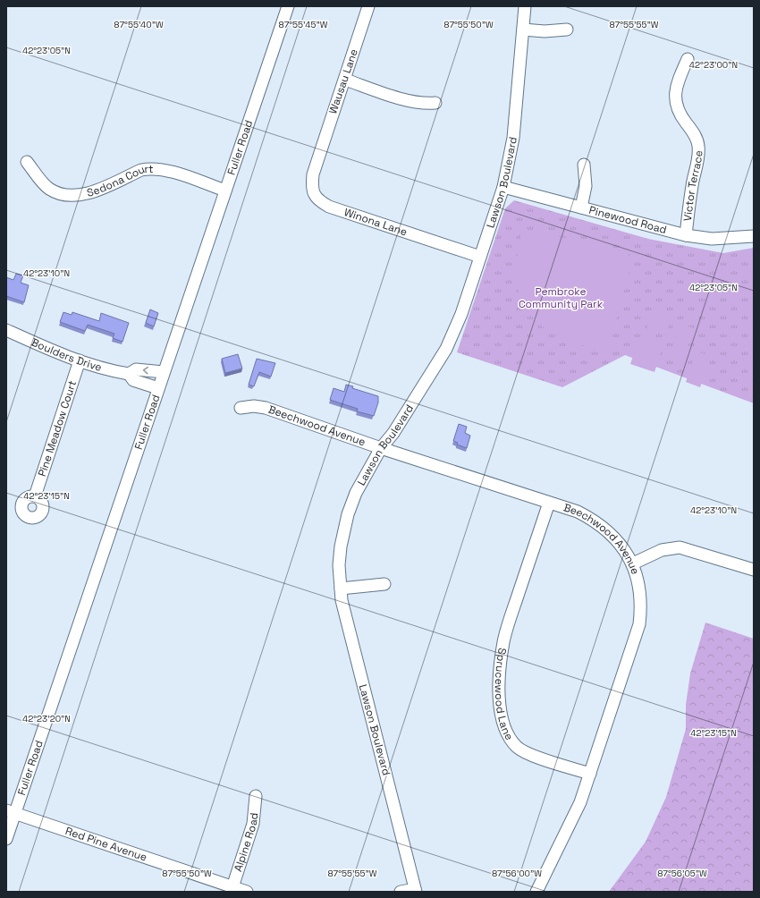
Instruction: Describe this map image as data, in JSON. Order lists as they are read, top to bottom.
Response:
{
  "streets": {
    "street": [
      "Wausau Lane",
      "Fuller Road",
      "Lawson Boulevard",
      "Sedona Court",
      "Victor Terrace",
      "Pinewood Road",
      "Winona Lane",
      "Boulders Drive",
      "Beechwood Avenue",
      "Pine Meadow Court",
      "Sprucewood Lane",
      "Alpine Road",
      "Red Pine Avenue"
    ]
  },
  "crossings": [
    ["Wausau Lane", "Winona Lane"],
    ["Fuller Road", "Sedona Court"],
    ["Fuller Road", "Boulders Drive"],
    ["Fuller Road", "Red Pine Avenue"],
    ["Lawson Boulevard", "Pinewood Road"],
    ["Lawson Boulevard", "Winona Lane"],
    ["Lawson Boulevard", "Beechwood Avenue"],
    ["Victor Terrace", "Pinewood Road"],
    ["Boulders Drive", "Pine Meadow Court"],
    ["Beechwood Avenue", "Sprucewood Lane"],
    ["Alpine Road", "Red Pine Avenue"]
  ],
  "parks": ["Pembroke Community Park"],
  "coordinates": [
    "87°55'40\"W",
    "87°55'45\"W",
    "87°55'50\"W",
    "87°55'55\"W",
    "42°23'05\"N",
    "42°23'00\"N",
    "42°23'10\"N",
    "42°23'15\"N",
    "42°23'20\"N",
    "87°56'05\"W",
    "87°56'00\"W"
  ]
}
